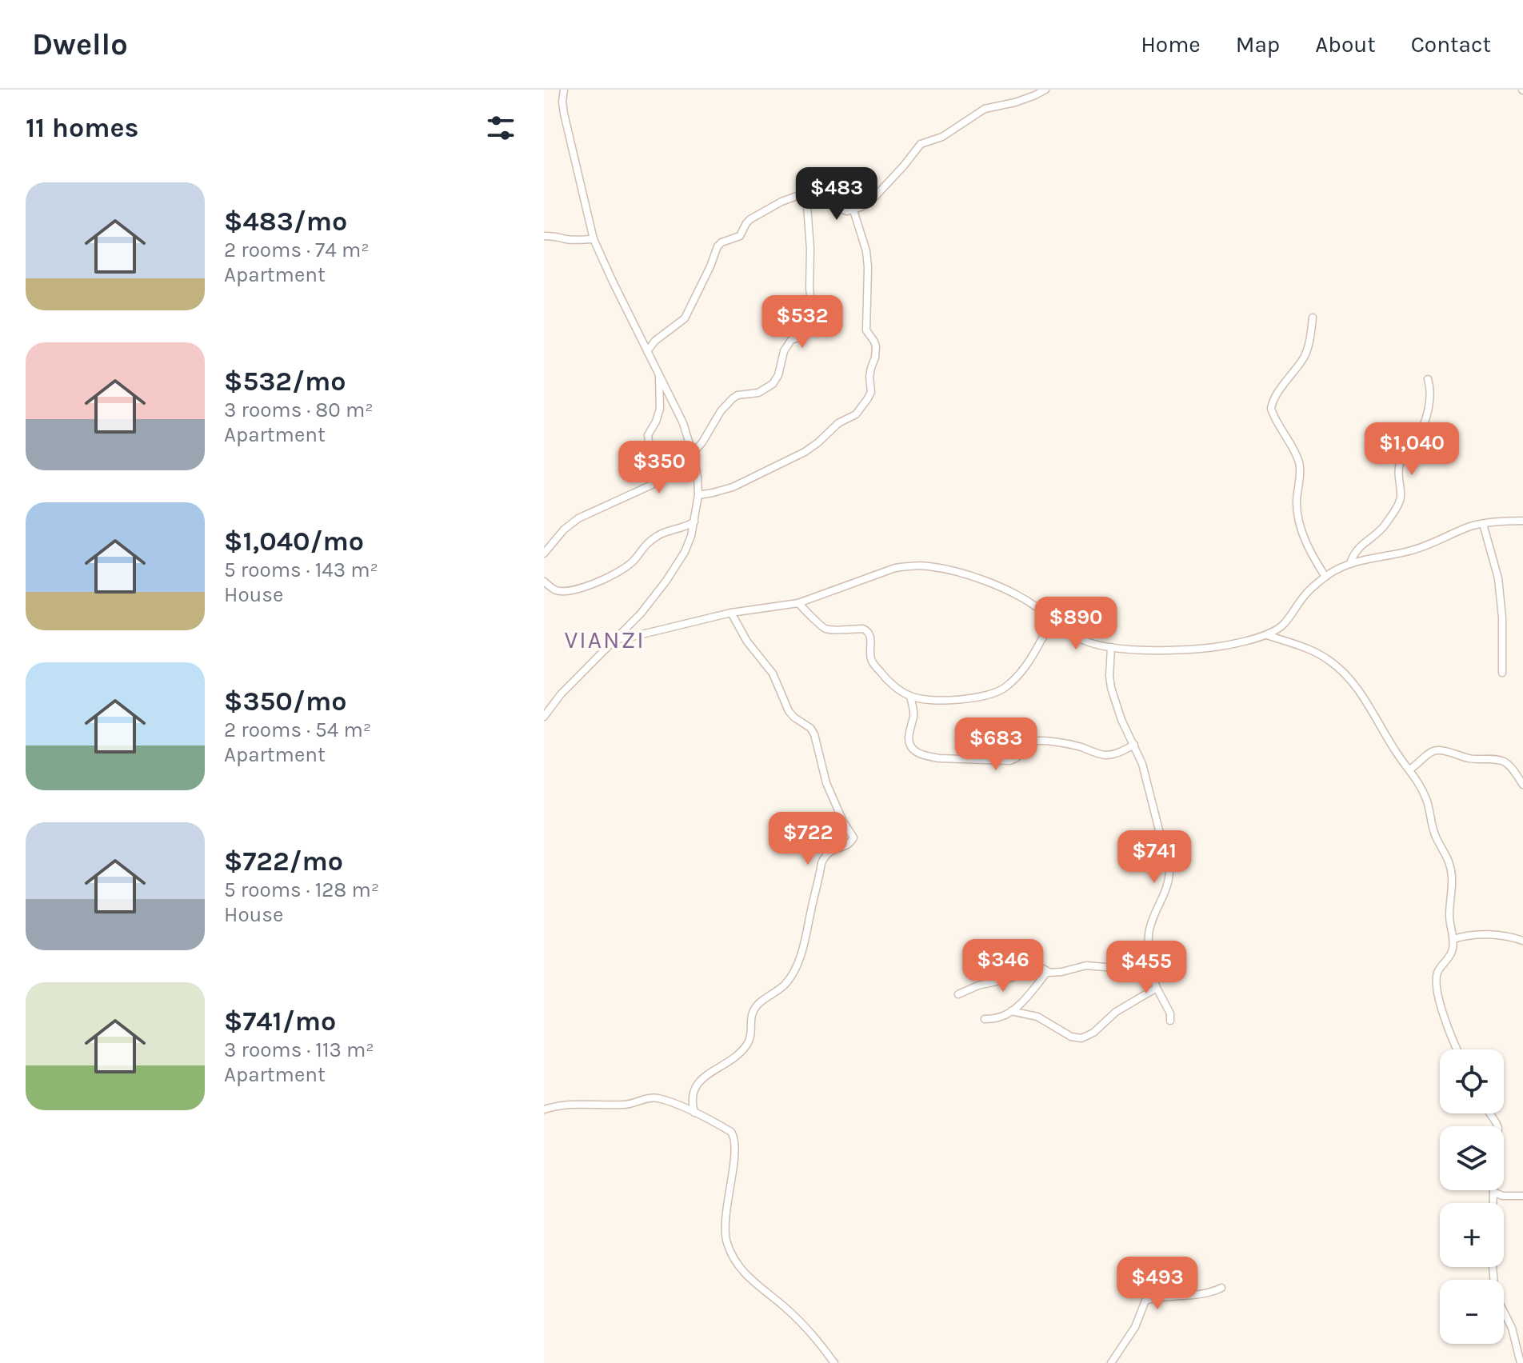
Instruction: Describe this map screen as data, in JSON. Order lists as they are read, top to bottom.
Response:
{
  "districts": ["VIANZI"],
  "page": {
    "header": "Dwello",
    "nav": [
      "Home",
      "Map",
      "About",
      "Contact"
    ],
    "heading": "11 homes",
    "list": [
      {
        "name": "$483/mo",
        "note": "2 rooms · 74 m² · Apartment"
      },
      {
        "name": "$532/mo",
        "note": "3 rooms · 80 m² · Apartment"
      },
      {
        "name": "$1,040/mo",
        "note": "5 rooms · 143 m² · House"
      },
      {
        "name": "$350/mo",
        "note": "2 rooms · 54 m² · Apartment"
      },
      {
        "name": "$722/mo",
        "note": "5 rooms · 128 m² · House"
      },
      {
        "name": "$741/mo",
        "note": "3 rooms · 113 m² · Apartment"
      }
    ],
    "price": [
      "$483",
      "$532",
      "$1,040",
      "$350",
      "$890",
      "$683",
      "$722",
      "$741",
      "$346",
      "$455",
      "$493"
    ],
    "map_buttons": ["+", "−"]
  }
}
